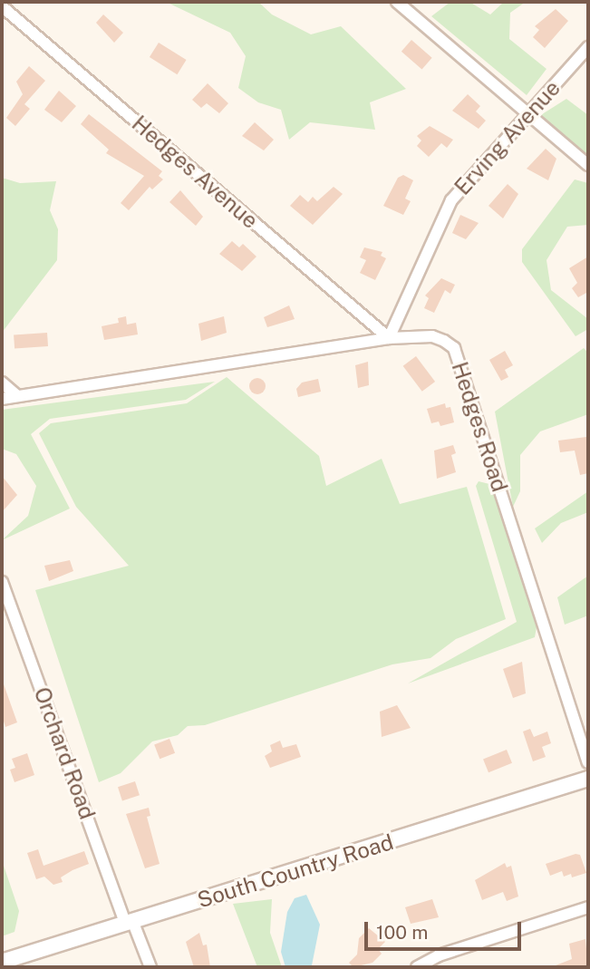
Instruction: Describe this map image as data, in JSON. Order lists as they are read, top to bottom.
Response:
{
  "streets": {
    "main road": ["South Country Road"],
    "street": [
      "Erving Avenue",
      "Hedges Avenue",
      "Hedges Road",
      "Orchard Road"
    ]
  },
  "crossings": [
    ["Erving Avenue", "Hedges Avenue"],
    ["Erving Avenue", "Hedges Road"],
    ["Hedges Avenue", "Hedges Road"],
    ["Orchard Road", "South Country Road"]
  ],
  "scale_bar": "100 m"
}
